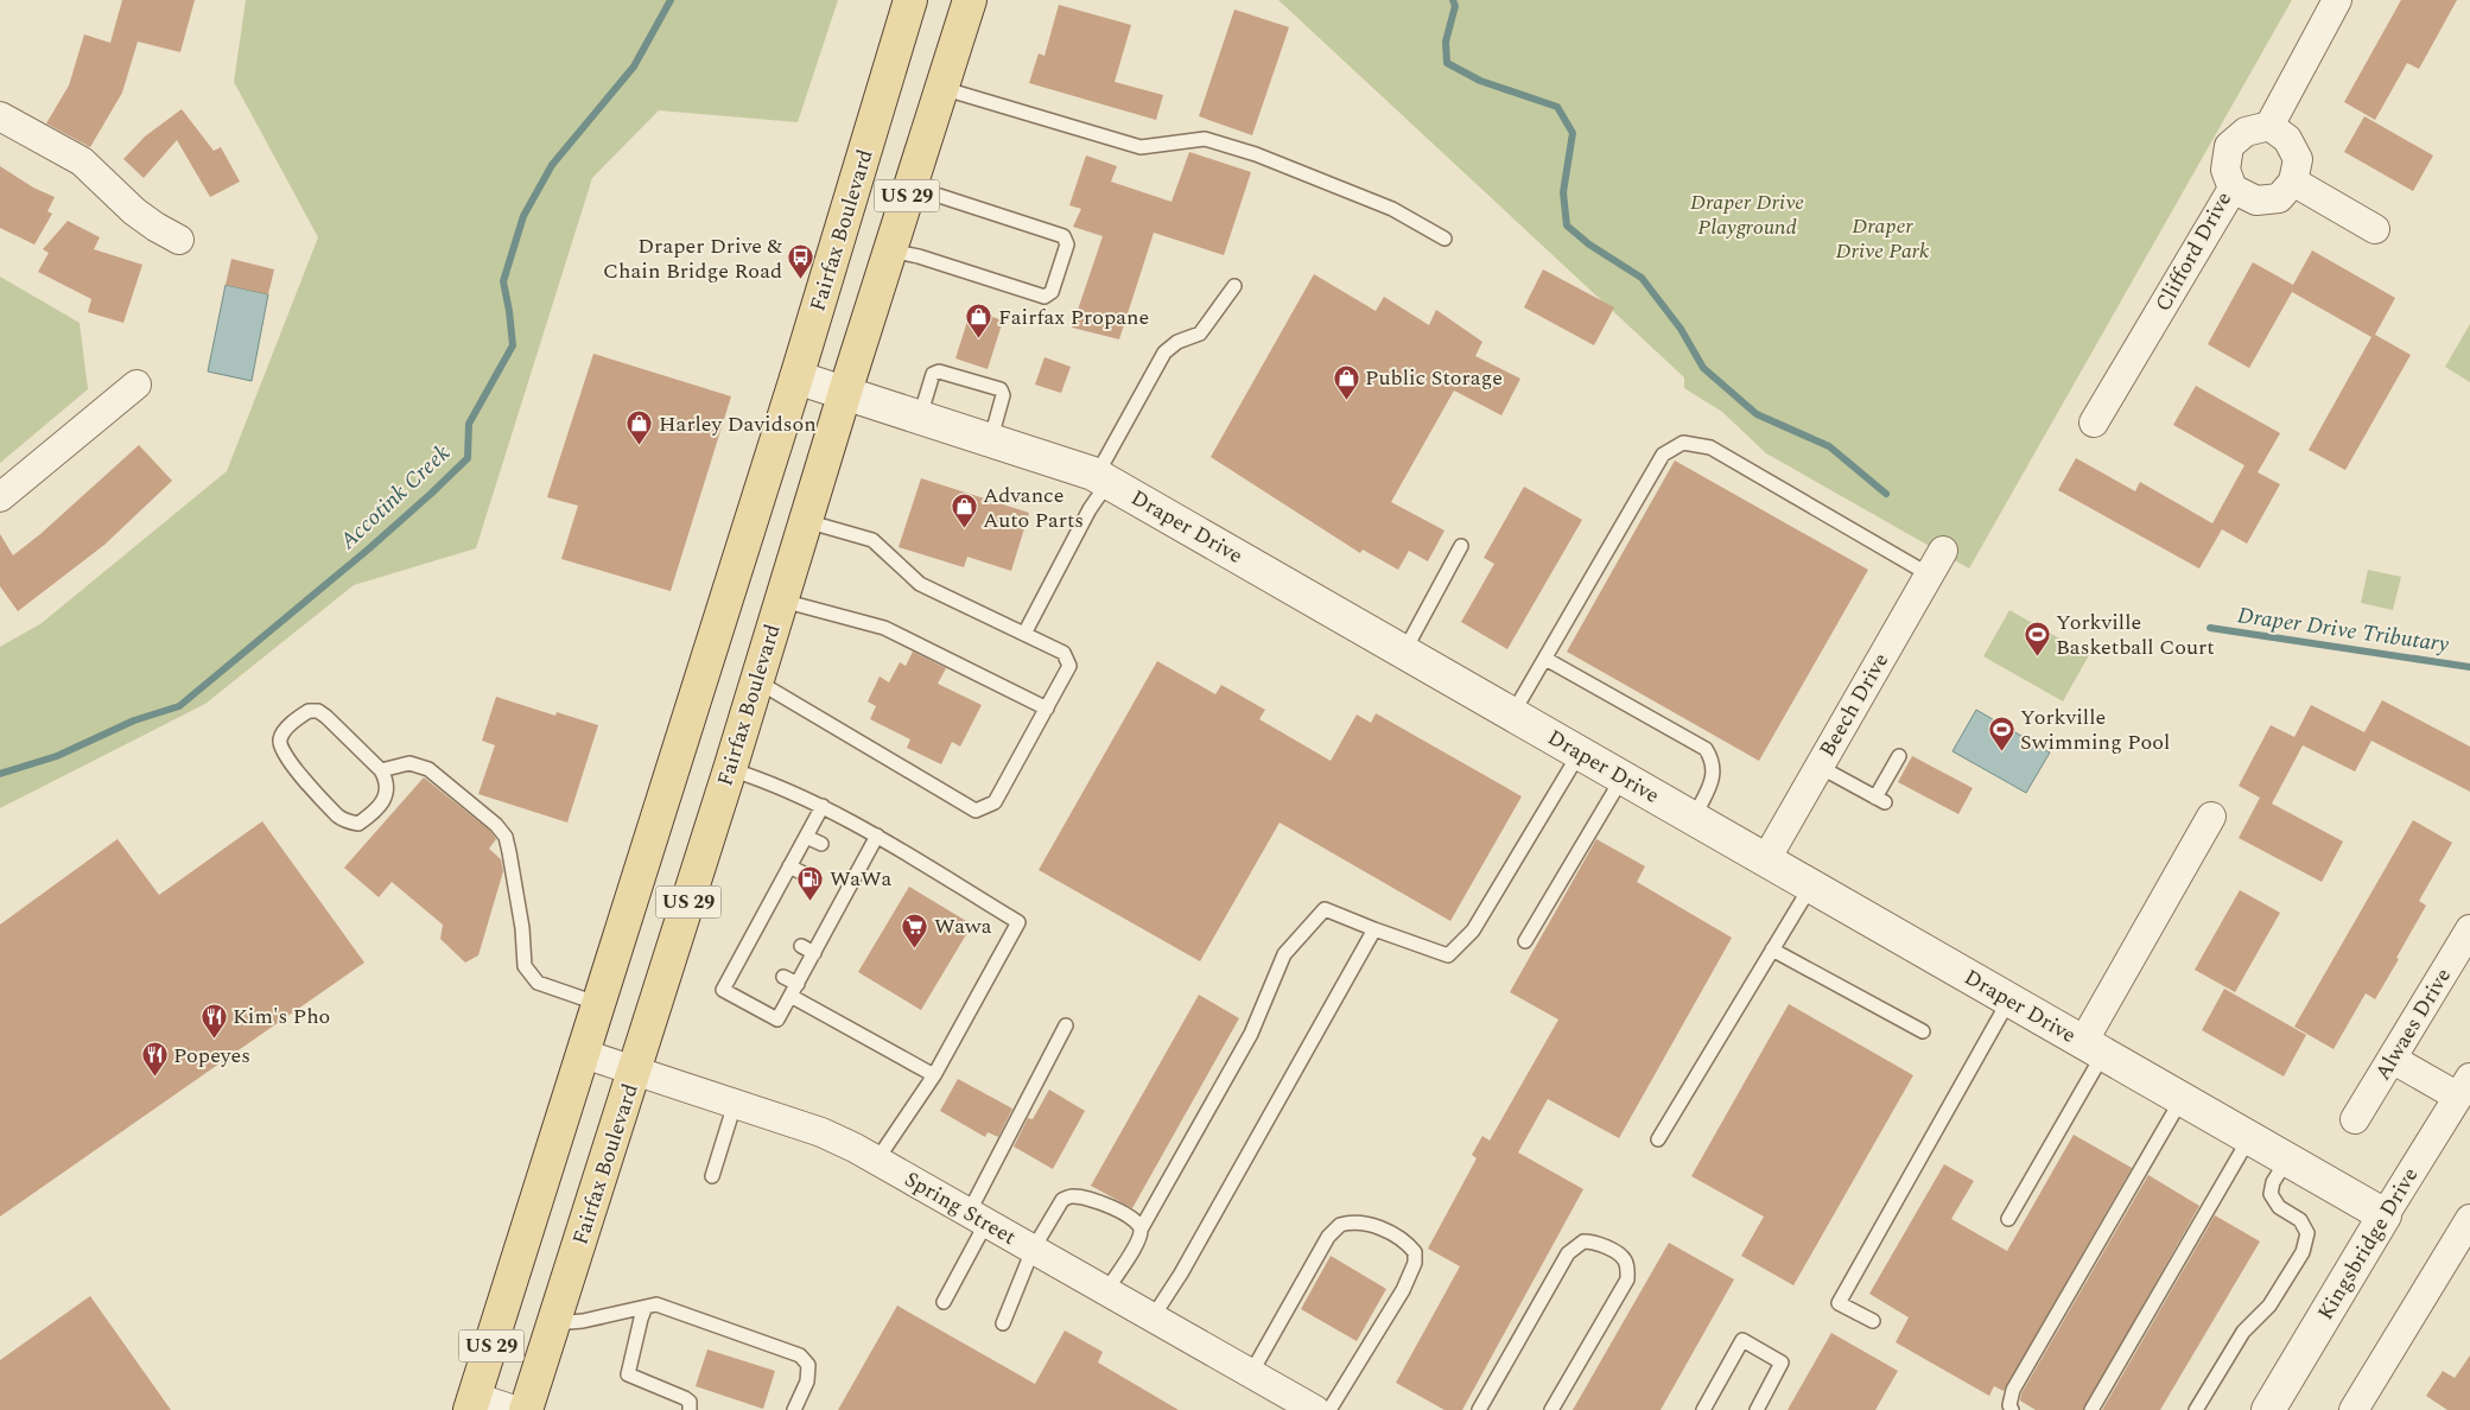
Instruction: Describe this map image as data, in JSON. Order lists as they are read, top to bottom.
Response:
{
  "streets": {
    "main road": ["US 29", "Fairfax Boulevard"],
    "street": [
      "Clifford Drive",
      "Draper Drive",
      "Beech Drive",
      "Alwaes Drive",
      "Spring Street",
      "Kingsbridge Drive"
    ]
  },
  "crossings": [
    ["Fairfax Boulevard", "Draper Drive"],
    ["Fairfax Boulevard", "Spring Street"],
    ["Draper Drive", "Beech Drive"],
    ["Draper Drive", "Kingsbridge Drive"]
  ],
  "water": ["Accotink Creek", "Draper Drive Tributary"],
  "parks": ["Draper Drive Playground", "Draper Drive Park"],
  "places": {
    "bus stop": ["Draper Drive & Chain Bridge Road"],
    "shop": [
      "Fairfax Propane",
      "Public Storage",
      "Harley Davidson",
      "Advance Auto Parts"
    ],
    "sports": ["Yorkville Basketball Court", "Yorkville Swimming Pool"],
    "fuel station": ["WaWa"],
    "supermarket": ["Wawa"],
    "restaurant": ["Kim's Pho", "Popeyes"]
  }
}
